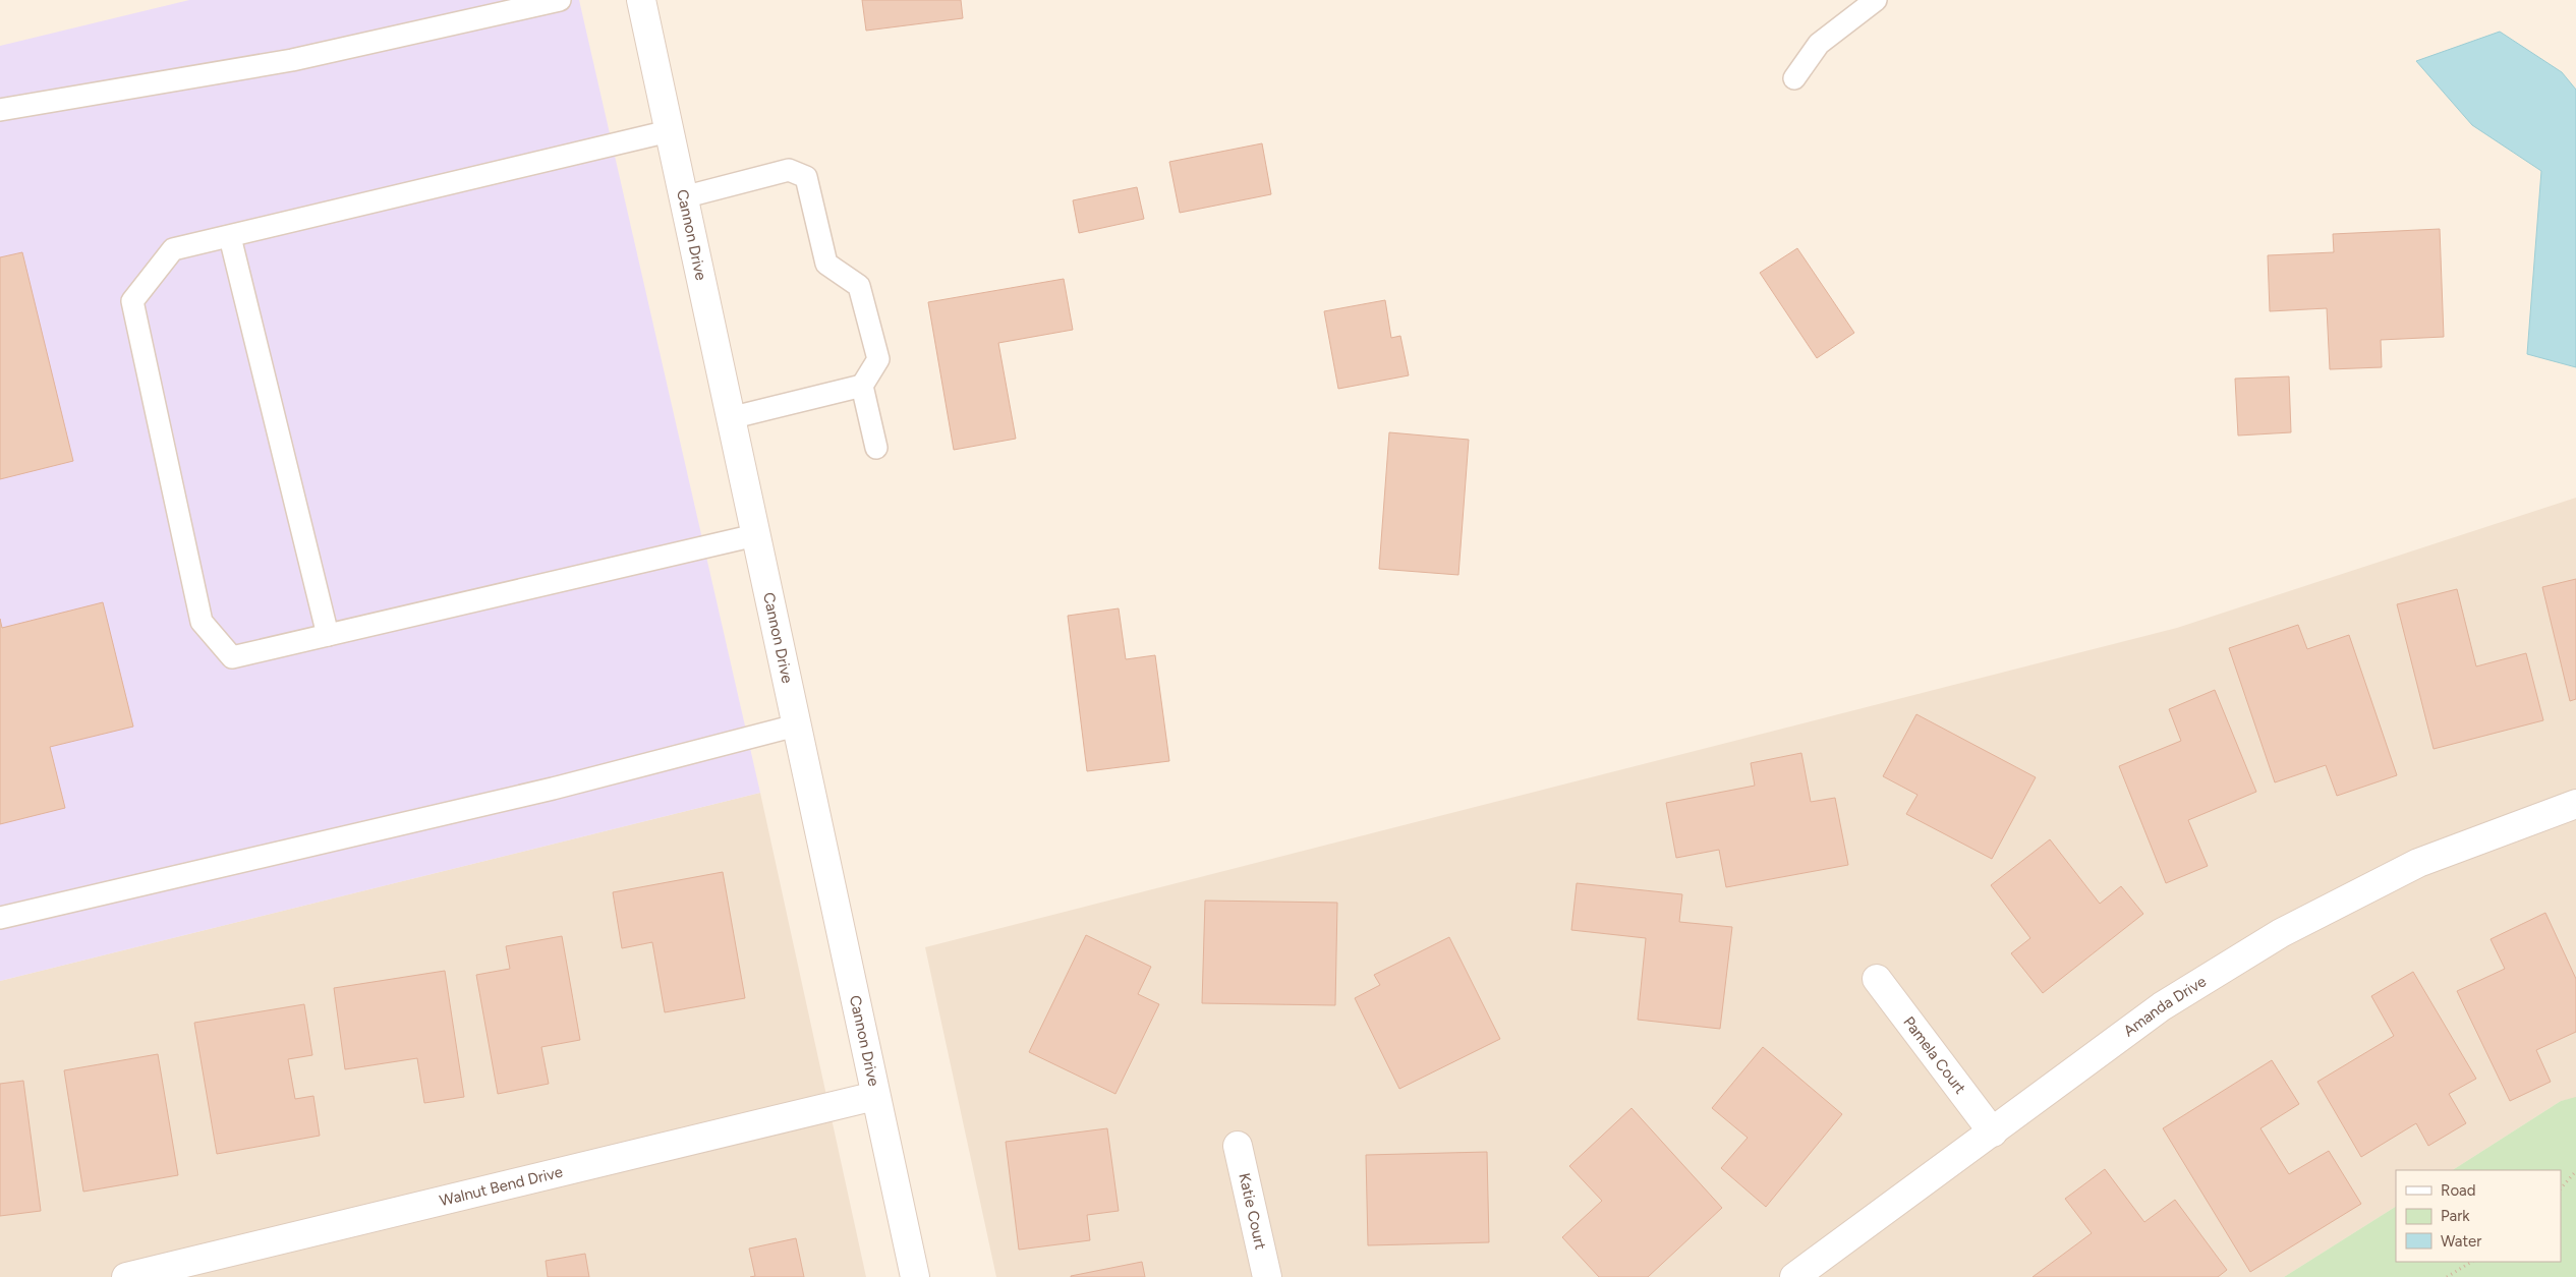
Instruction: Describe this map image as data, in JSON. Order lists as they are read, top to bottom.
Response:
{
  "streets": {
    "street": [
      "Cannon Drive",
      "Amanda Drive",
      "Pamela Court",
      "Walnut Bend Drive",
      "Katie Court"
    ]
  },
  "crossings": [
    ["Cannon Drive", "Walnut Bend Drive"],
    ["Amanda Drive", "Pamela Court"]
  ],
  "legend": ["Road", "Park", "Water"]
}
